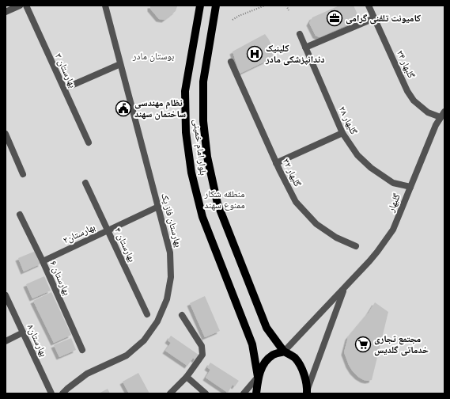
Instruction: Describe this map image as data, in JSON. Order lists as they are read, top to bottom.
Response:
{
  "streets": {
    "main road": ["بلوار امام خمینی"],
    "street": [
      "گلبهار ۲۴",
      "بهارستان ۳",
      "گلبهار ۲۸",
      "گلبهار ۳۲",
      "گلبهار",
      "بهارستان فاز یک",
      "بهارستان۲",
      "بهارستان ۴",
      "بهارستان ۶",
      "بهارستان۸"
    ]
  },
  "crossings": [
    ["گلبهار ۲۴", "گلبهار"],
    ["گلبهار ۲۸", "گلبهار"],
    ["بلوار امام خمینی", "گلبهار"],
    ["بهارستان فاز یک", "بهارستان۲"],
    ["بهارستان۲", "بهارستان ۴"],
    ["بهارستان۲", "بهارستان ۶"]
  ],
  "parks": ["بوستان مادر", "منطقه شکار ممنوع سهند"],
  "places": {
    "office": ["کامیونت تلفنی گرامی"],
    "hospital": ["کلینیک دندانپزشکی مادر"],
    "public building": ["نظام مهندسی ساختمان سهند"],
    "supermarket": ["مجتمع تجاری خدماتی گلدیس"]
  }
}
